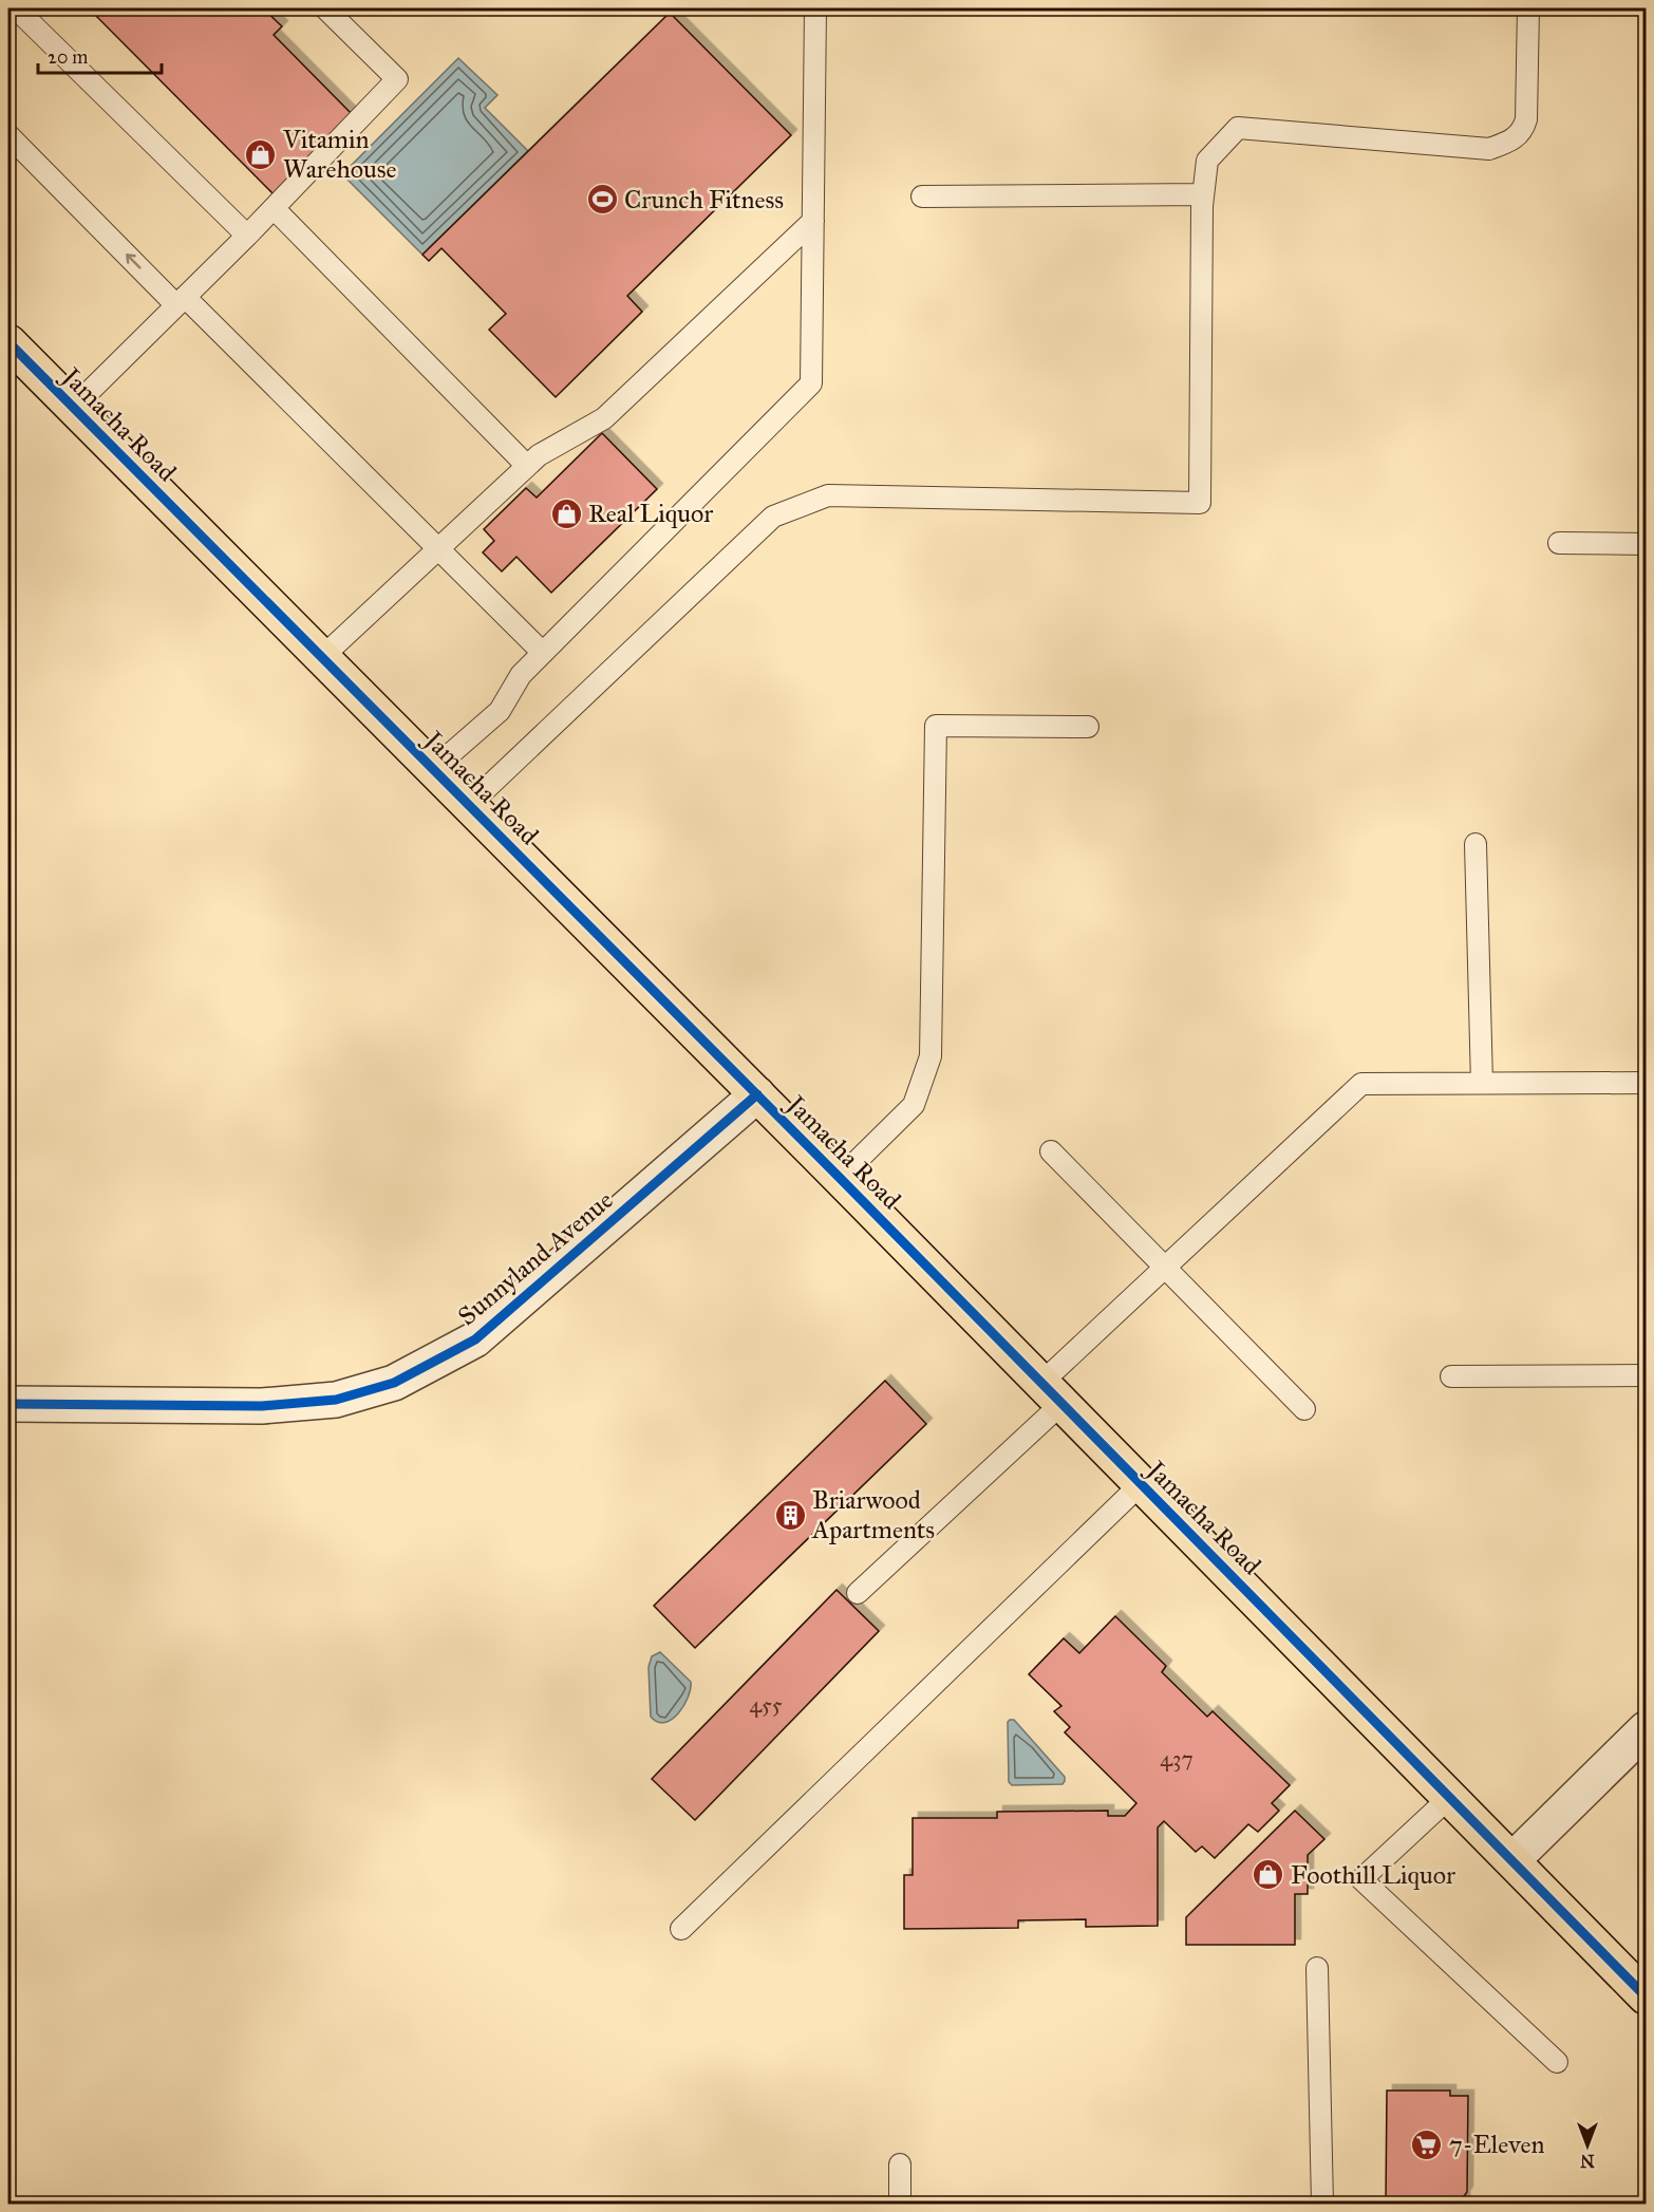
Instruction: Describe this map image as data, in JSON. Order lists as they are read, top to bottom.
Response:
{
  "streets": {
    "main road": ["Jamacha Road"],
    "street": ["Sunnyland Avenue"]
  },
  "crossings": [
    ["Jamacha Road", "Sunnyland Avenue"]
  ],
  "places": {
    "shop": ["Vitamin Warehouse", "Real Liquor", "Foothill Liquor"],
    "sports": ["Crunch Fitness"],
    "building": ["Briarwood Apartments"],
    "supermarket": ["7-Eleven"]
  },
  "house_numbers": ["455", "437"],
  "scale_bar": "20 m",
  "north": "bottom"
}
